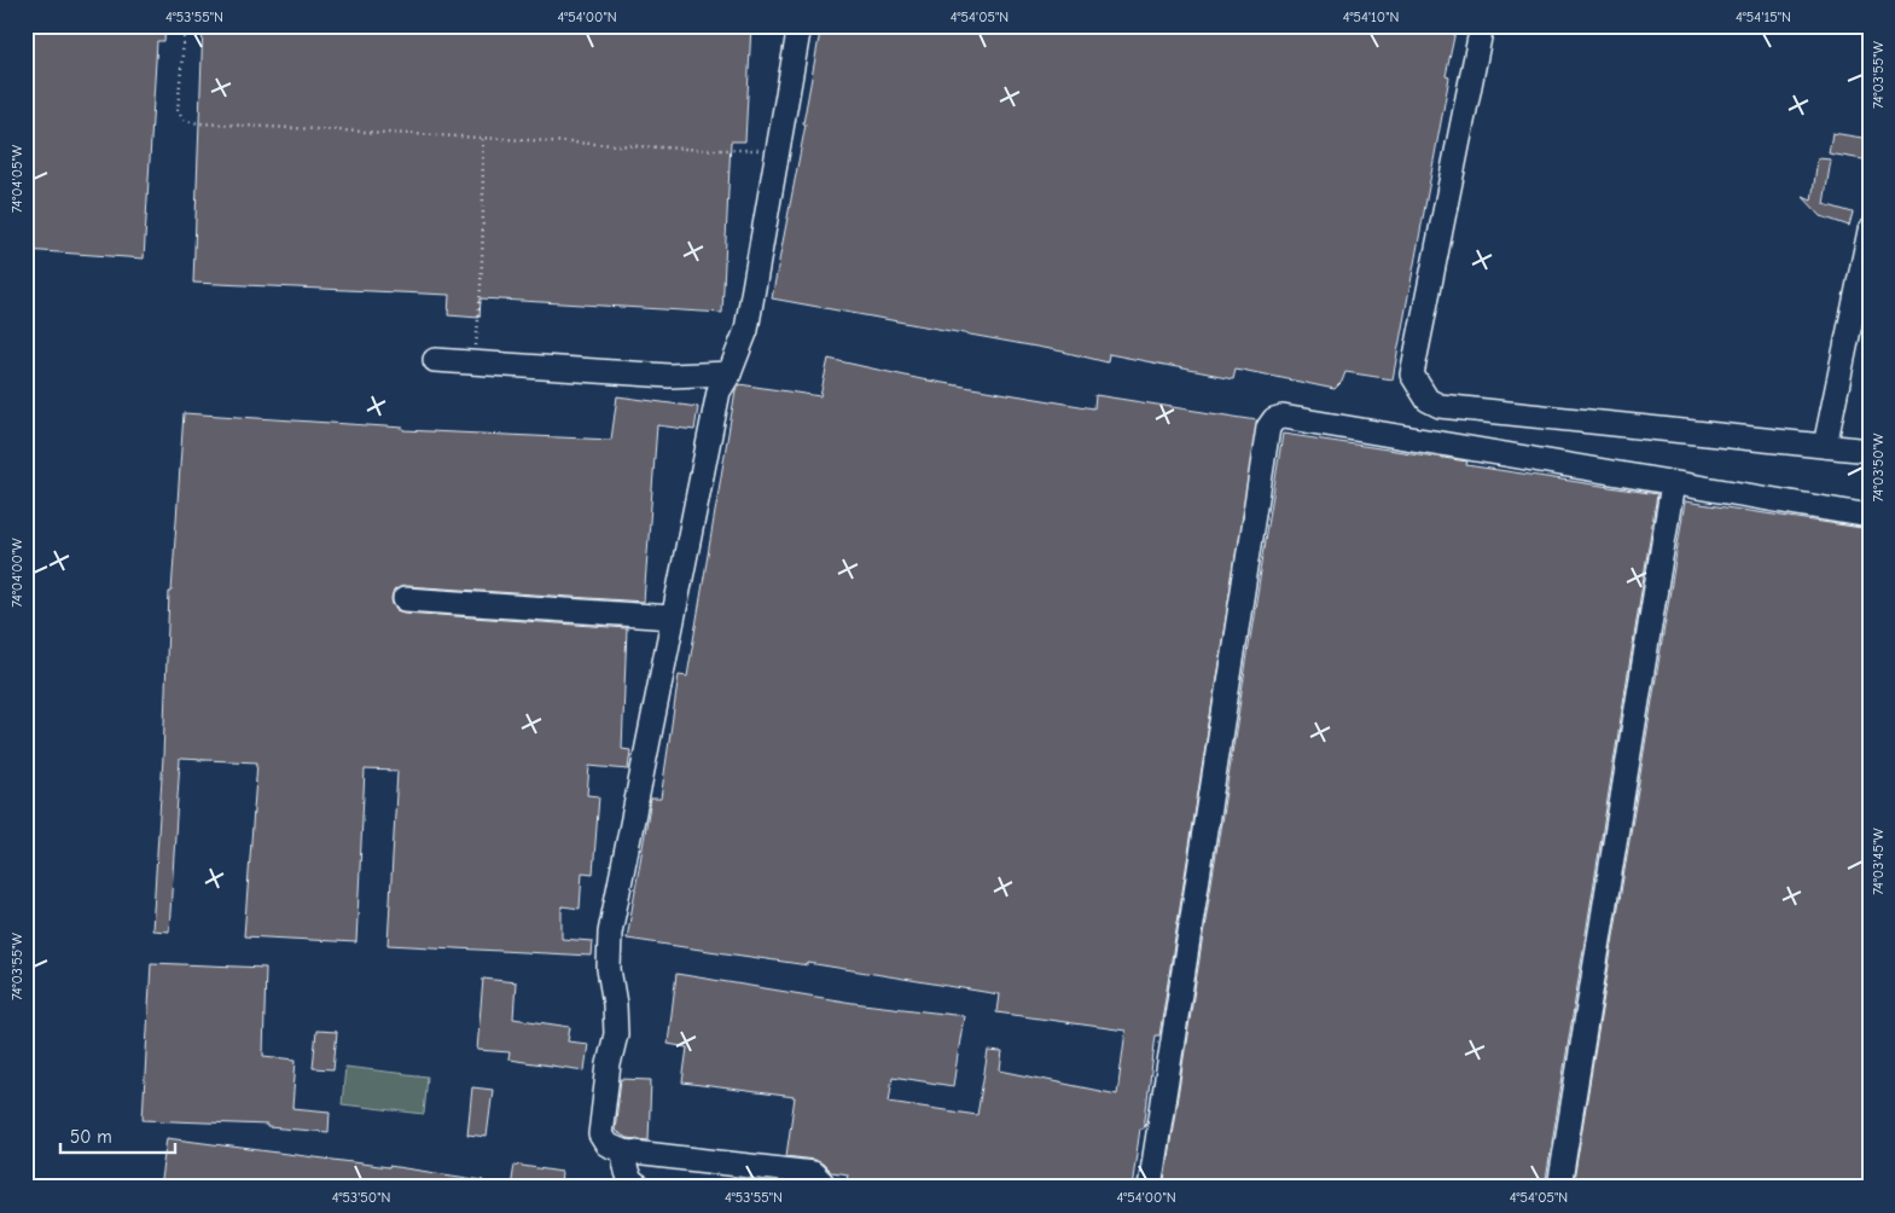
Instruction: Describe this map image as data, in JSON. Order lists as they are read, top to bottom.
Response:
{
  "scale_bar": "50 m",
  "coordinates": [
    "4°53'55\"N",
    "4°54'00\"N",
    "4°54'05\"N",
    "4°54'10\"N",
    "4°54'15\"N",
    "74°03'55\"W",
    "74°04'05\"W",
    "74°03'50\"W",
    "74°04'00\"W",
    "74°03'45\"W",
    "4°53'50\"N"
  ]
}
